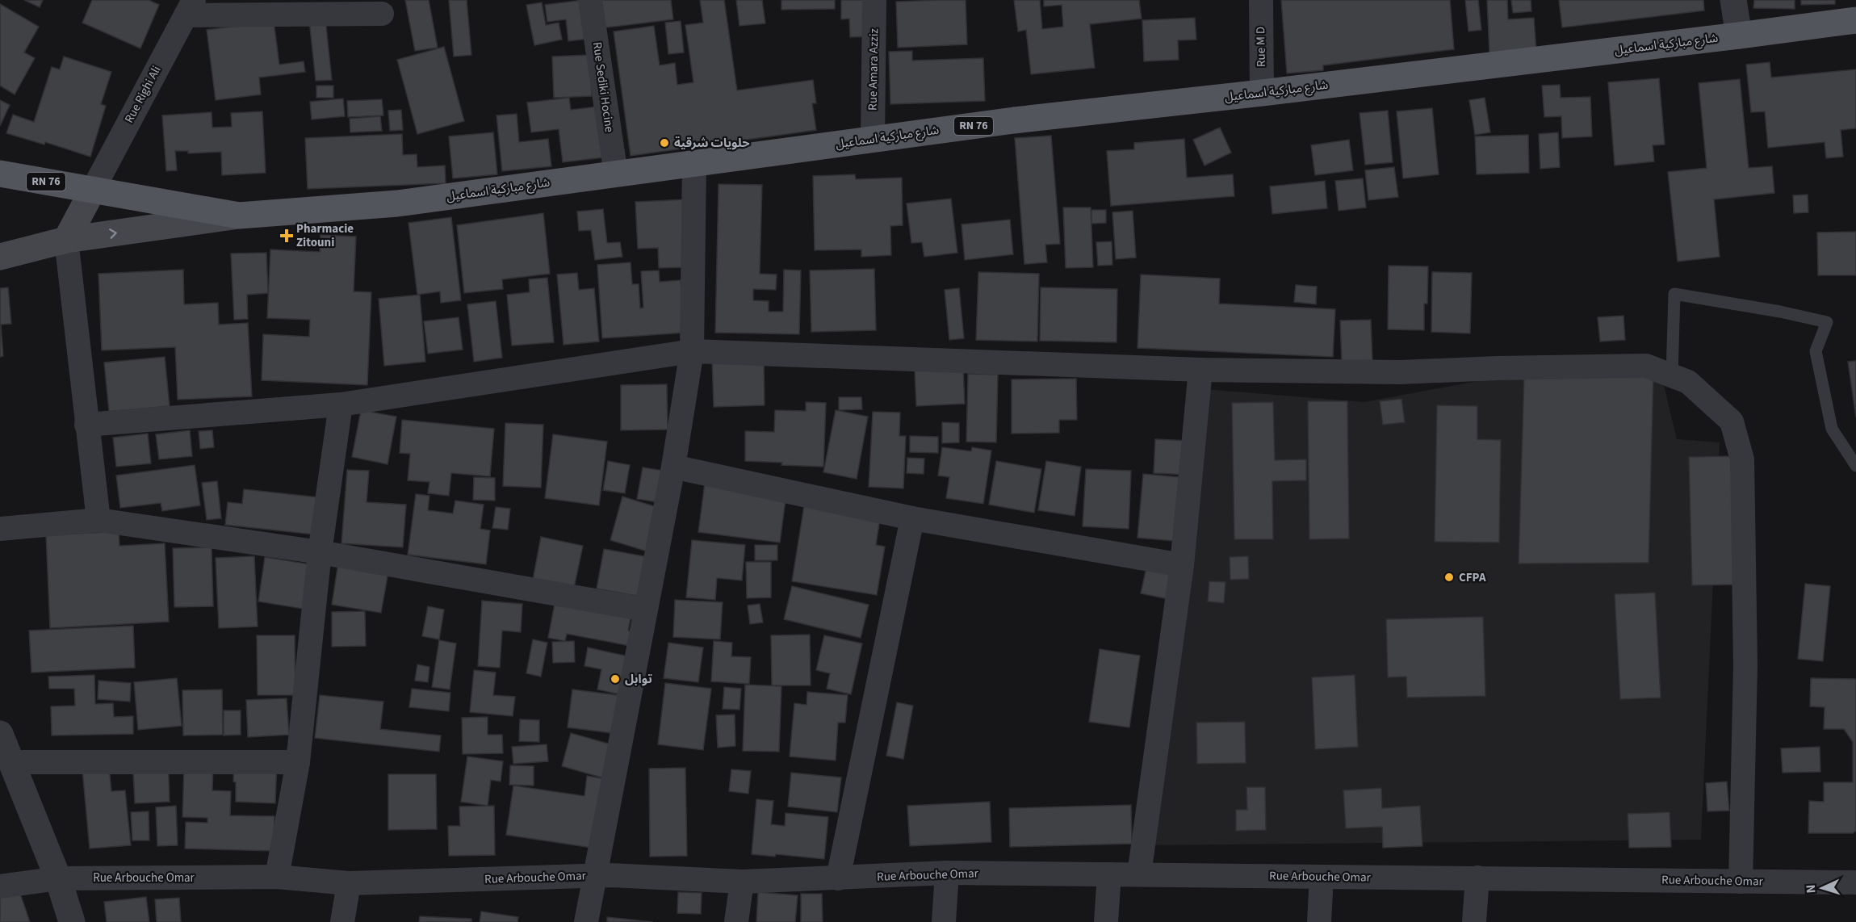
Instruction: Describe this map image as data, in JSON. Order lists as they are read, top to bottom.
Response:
{
  "streets": {
    "main road": ["شارع مباركية اسماعيل", "RN 76"],
    "street": [
      "Rue M D",
      "Rue Amara Azziz",
      "Rue Sediki Hocine",
      "Rue Righi Ali",
      "Rue Arbouche Omar"
    ]
  },
  "crossings": [
    ["شارع مباركية اسماعيل", "Rue M D"],
    ["شارع مباركية اسماعيل", "Rue Amara Azziz"],
    ["شارع مباركية اسماعيل", "Rue Sediki Hocine"],
    ["شارع مباركية اسماعيل", "Rue Righi Ali"],
    ["شارع مباركية اسماعيل", "RN 76"],
    ["Rue Righi Ali", "RN 76"]
  ],
  "places": {
    "other": ["حلويات شرقية", "CFPA", "توابل"],
    "health": ["Pharmacie Zitouni"]
  },
  "north": "left"
}
